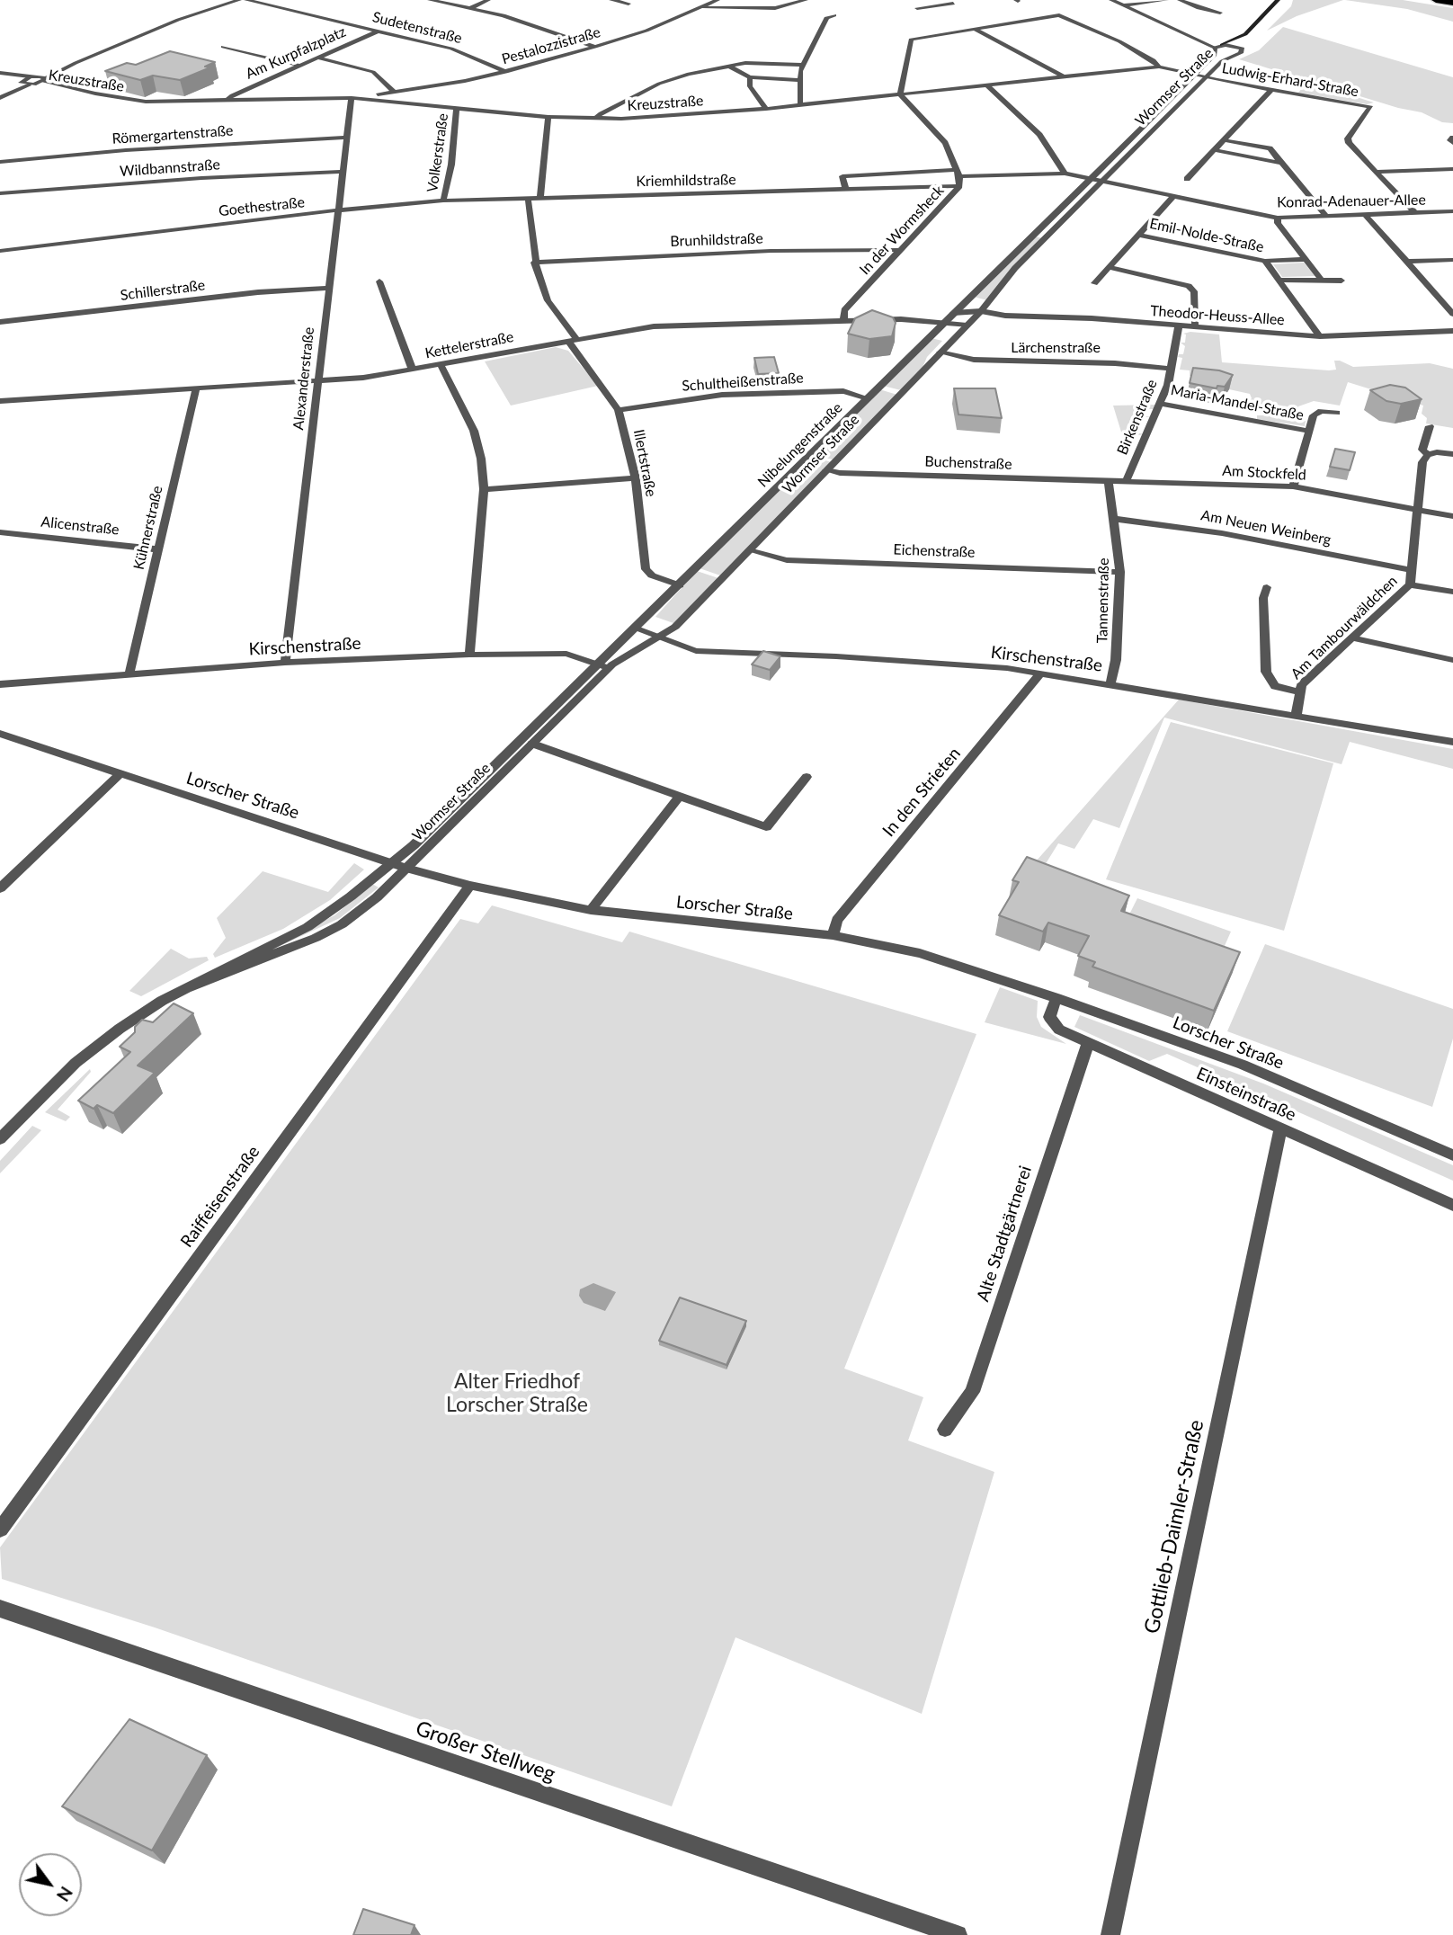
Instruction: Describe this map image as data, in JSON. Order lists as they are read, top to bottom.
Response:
{
  "streets": {
    "street": [
      "Sudetenstraße",
      "Pestalozzistraße",
      "Am Kurpfalzplatz",
      "Ludwig-Erhard-Straße",
      "Kreuzstraße",
      "Wormser Straße",
      "Römergartenstraße",
      "Volkerstraße",
      "Wildbannstraße",
      "Kriemhildstraße",
      "Konrad-Adenauer-Allee",
      "Goethestraße",
      "In der Wormsheck",
      "Emil-Nolde-Straße",
      "Brunhildstraße",
      "Schillerstraße",
      "Theodor-Heuss-Allee",
      "Kettelerstraße",
      "Lärchenstraße",
      "Alexanderstraße",
      "Schultheißenstraße",
      "Maria-Mandel-Straße",
      "Birkenstraße",
      "Nibelungenstraße",
      "Illertstraße",
      "Buchenstraße",
      "Am Stockfeld",
      "Alicenstraße",
      "Kühnerstraße",
      "Am Neuen Weinberg",
      "Eichenstraße",
      "Tannenstraße",
      "Am Tambourwäldchen",
      "Kirschenstraße",
      "In den Strieten",
      "Lorscher Straße",
      "Einsteinstraße",
      "Raiffeisenstraße",
      "Alte Stadtgärtnerei",
      "Gottlieb-Daimler-Straße",
      "Großer Stellweg"
    ]
  },
  "crossings": [
    ["Sudetenstraße", "Pestalozzistraße"],
    ["Sudetenstraße", "Am Kurpfalzplatz"],
    ["Pestalozzistraße", "Kreuzstraße"],
    ["Pestalozzistraße", "Alexanderstraße"],
    ["Am Kurpfalzplatz", "Kreuzstraße"],
    ["Ludwig-Erhard-Straße", "Kreuzstraße"],
    ["Ludwig-Erhard-Straße", "Wormser Straße"],
    ["Ludwig-Erhard-Straße", "Nibelungenstraße"],
    ["Kreuzstraße", "Volkerstraße"],
    ["Kreuzstraße", "In der Wormsheck"],
    ["Kreuzstraße", "Alexanderstraße"],
    ["Kreuzstraße", "Nibelungenstraße"],
    ["Wormser Straße", "Konrad-Adenauer-Allee"],
    ["Wormser Straße", "Theodor-Heuss-Allee"],
    ["Wormser Straße", "Kettelerstraße"],
    ["Wormser Straße", "Lärchenstraße"],
    ["Wormser Straße", "Nibelungenstraße"],
    ["Wormser Straße", "Buchenstraße"],
    ["Wormser Straße", "Eichenstraße"],
    ["Wormser Straße", "Kirschenstraße"],
    ["Wormser Straße", "Lorscher Straße"],
    ["Römergartenstraße", "Alexanderstraße"],
    ["Volkerstraße", "Goethestraße"],
    ["Wildbannstraße", "Alexanderstraße"],
    ["Kriemhildstraße", "Goethestraße"],
    ["Kriemhildstraße", "In der Wormsheck"],
    ["Kriemhildstraße", "Illertstraße"],
    ["Konrad-Adenauer-Allee", "Nibelungenstraße"],
    ["Goethestraße", "Alexanderstraße"],
    ["Goethestraße", "Illertstraße"],
    ["In der Wormsheck", "Brunhildstraße"],
    ["In der Wormsheck", "Kettelerstraße"],
    ["Brunhildstraße", "Illertstraße"],
    ["Schillerstraße", "Alexanderstraße"],
    ["Theodor-Heuss-Allee", "Birkenstraße"],
    ["Theodor-Heuss-Allee", "Nibelungenstraße"],
    ["Kettelerstraße", "Alexanderstraße"],
    ["Kettelerstraße", "Nibelungenstraße"],
    ["Kettelerstraße", "Illertstraße"],
    ["Kettelerstraße", "Kühnerstraße"],
    ["Lärchenstraße", "Birkenstraße"],
    ["Alexanderstraße", "Kirschenstraße"],
    ["Schultheißenstraße", "Nibelungenstraße"],
    ["Schultheißenstraße", "Illertstraße"],
    ["Maria-Mandel-Straße", "Birkenstraße"],
    ["Maria-Mandel-Straße", "Am Stockfeld"],
    ["Birkenstraße", "Am Stockfeld"],
    ["Nibelungenstraße", "Illertstraße"],
    ["Nibelungenstraße", "Kirschenstraße"],
    ["Nibelungenstraße", "Lorscher Straße"],
    ["Buchenstraße", "Am Stockfeld"],
    ["Buchenstraße", "Tannenstraße"],
    ["Am Stockfeld", "Tannenstraße"],
    ["Am Stockfeld", "Am Tambourwäldchen"],
    ["Alicenstraße", "Kühnerstraße"],
    ["Kühnerstraße", "Kirschenstraße"],
    ["Am Neuen Weinberg", "Tannenstraße"],
    ["Am Neuen Weinberg", "Am Tambourwäldchen"],
    ["Eichenstraße", "Tannenstraße"],
    ["Tannenstraße", "Kirschenstraße"],
    ["Am Tambourwäldchen", "Kirschenstraße"],
    ["Kirschenstraße", "In den Strieten"],
    ["In den Strieten", "Lorscher Straße"],
    ["Lorscher Straße", "Einsteinstraße"],
    ["Lorscher Straße", "Raiffeisenstraße"],
    ["Einsteinstraße", "Alte Stadtgärtnerei"],
    ["Einsteinstraße", "Gottlieb-Daimler-Straße"]
  ],
  "parks": ["Alter Friedhof Lorscher Straße"],
  "north": "bottom right"
}
